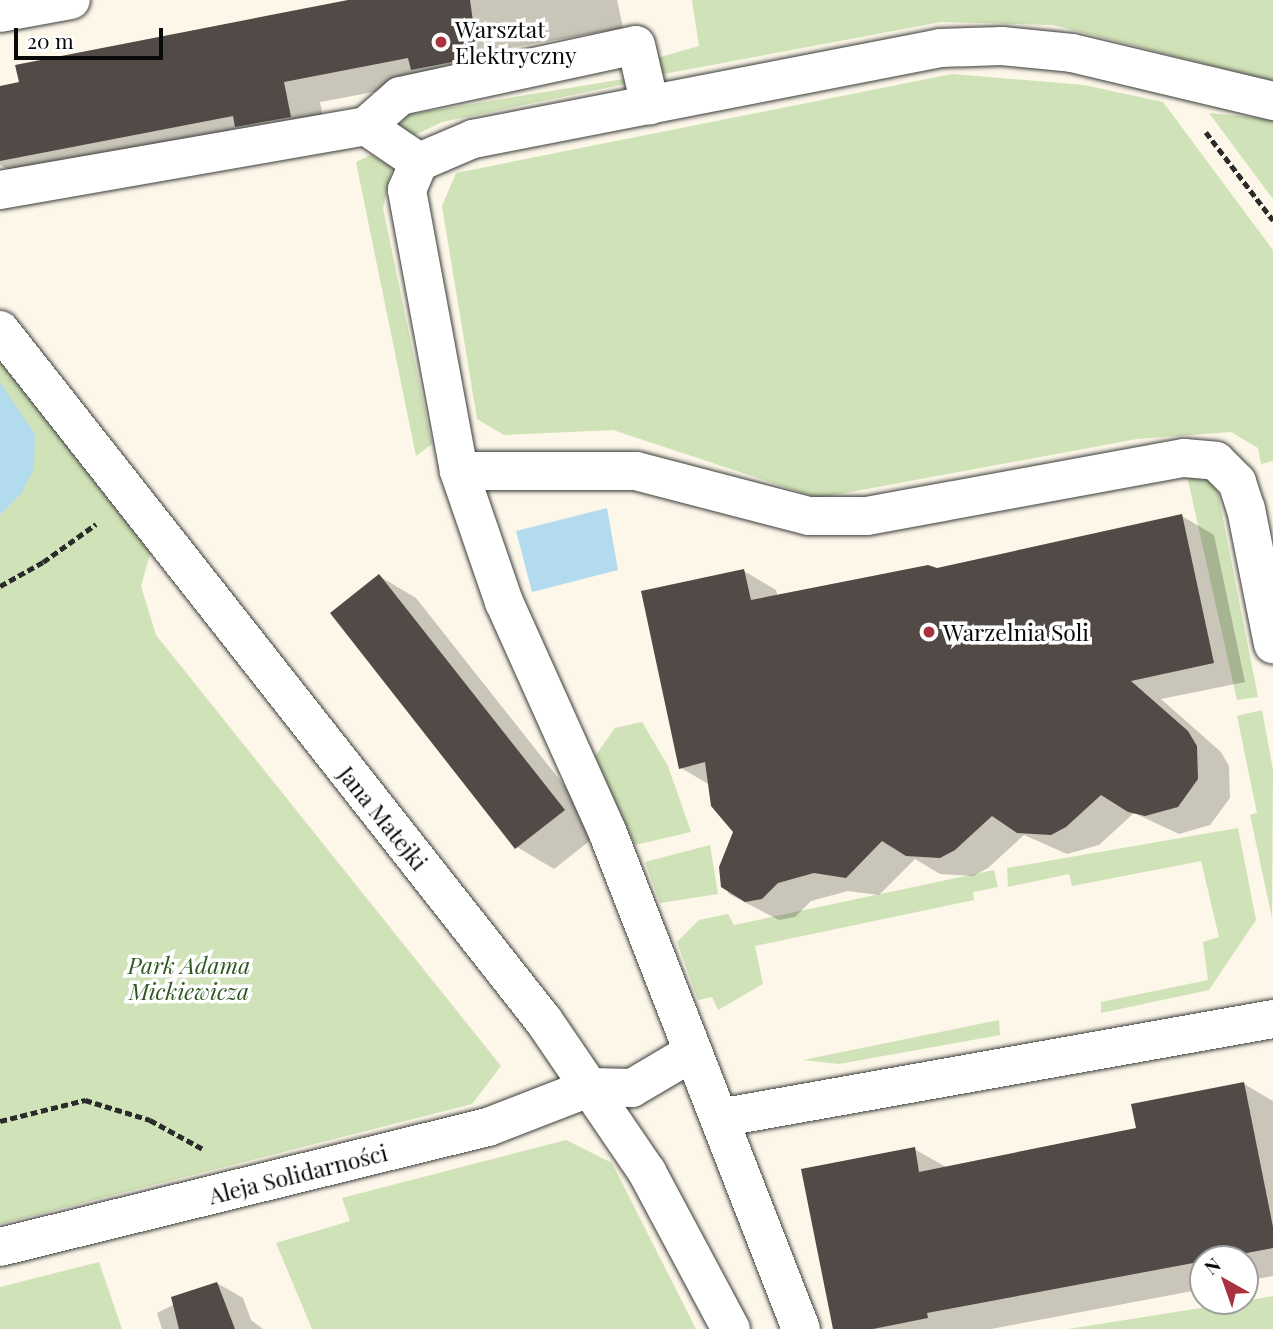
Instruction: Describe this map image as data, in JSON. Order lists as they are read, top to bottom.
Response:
{
  "streets": {
    "street": ["Jana Matejki", "Aleja Solidarności"]
  },
  "crossings": [
    ["Jana Matejki", "Aleja Solidarności"]
  ],
  "parks": ["Park Adama Mickiewicza"],
  "places": ["Warsztat Elektryczny", "Warzelnia Soli"],
  "scale_bar": "20 m",
  "north": "top left"
}
